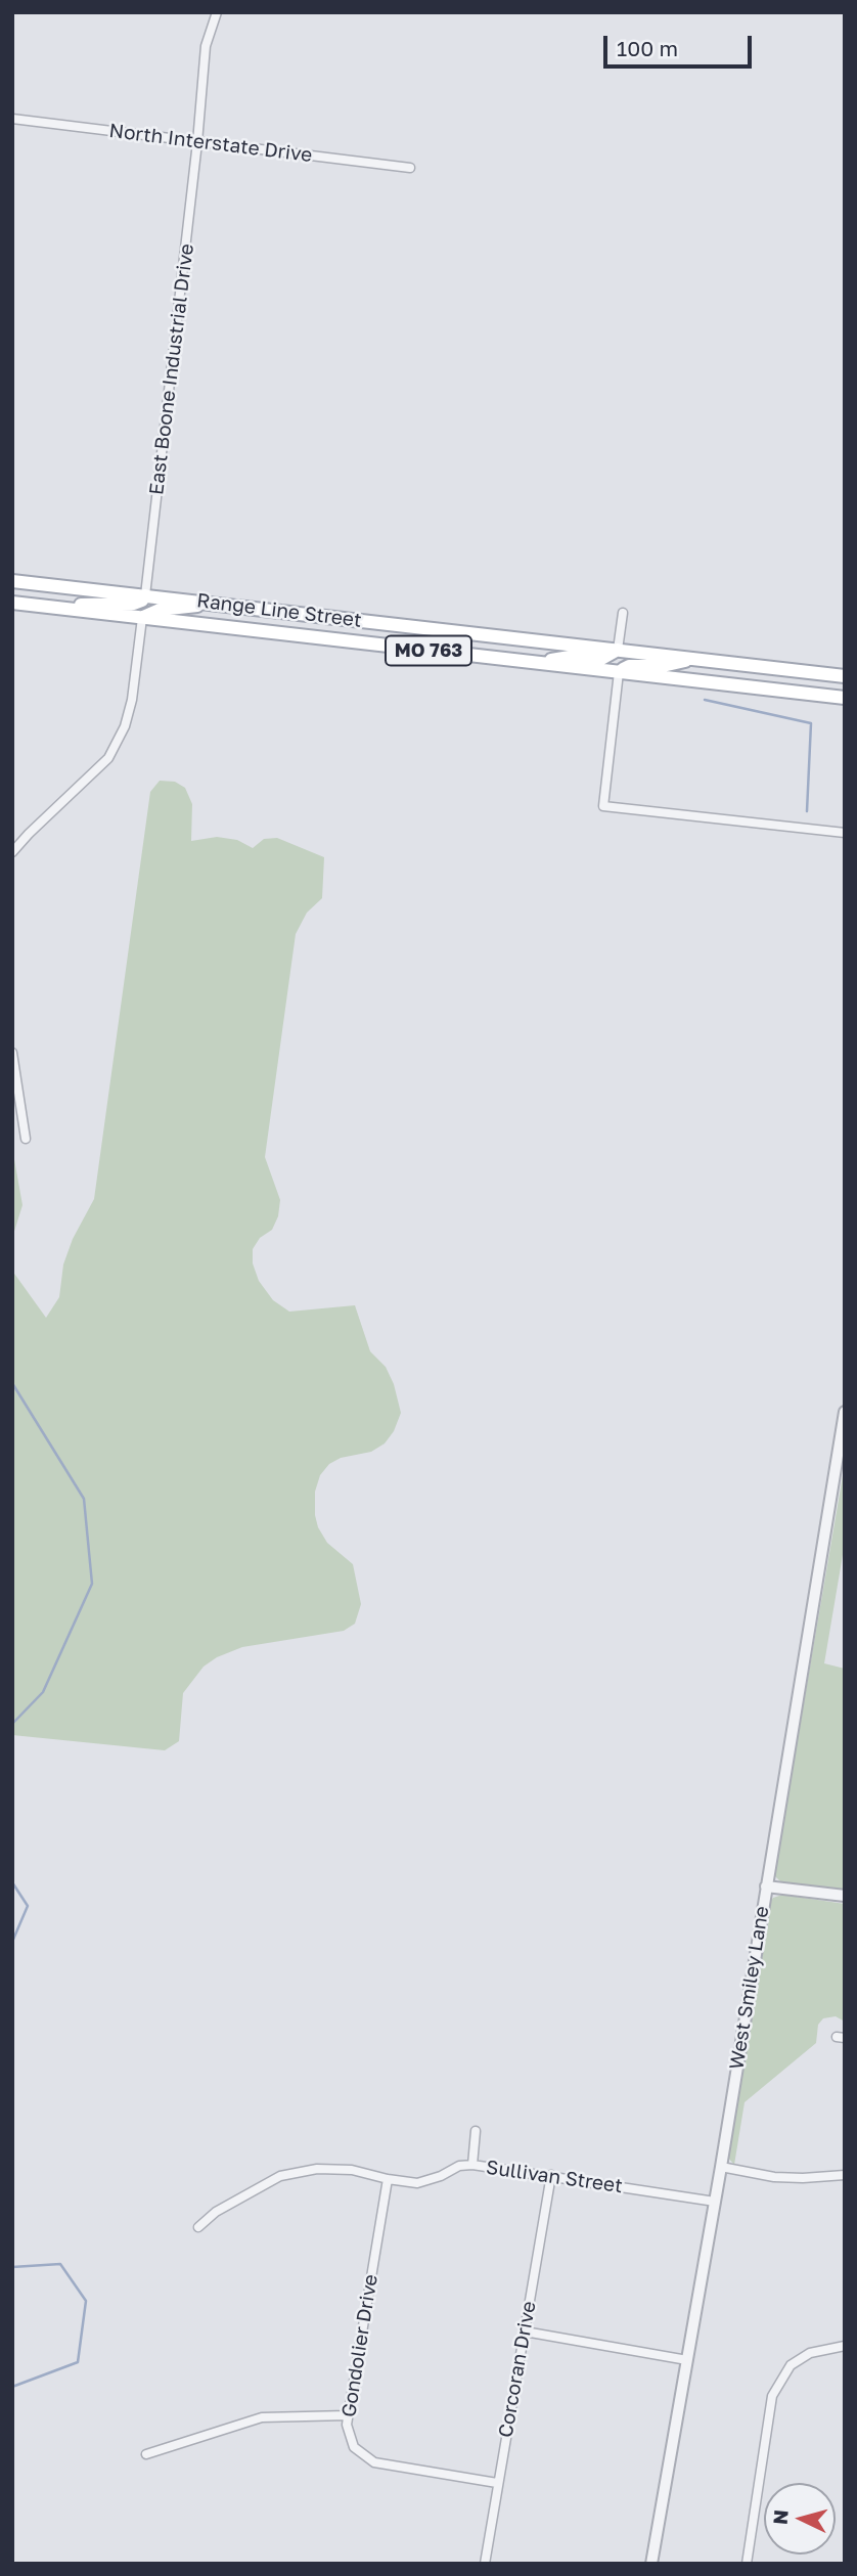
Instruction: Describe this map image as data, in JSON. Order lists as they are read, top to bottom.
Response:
{
  "streets": {
    "main road": ["Range Line Street", "MO 763"],
    "street": [
      "North Interstate Drive",
      "East Boone Industrial Drive",
      "West Smiley Lane",
      "Sullivan Street",
      "Gondolier Drive",
      "Corcoran Drive"
    ]
  },
  "crossings": [
    ["North Interstate Drive", "East Boone Industrial Drive"],
    ["East Boone Industrial Drive", "Range Line Street"],
    ["West Smiley Lane", "Sullivan Street"],
    ["Sullivan Street", "Gondolier Drive"],
    ["Sullivan Street", "Corcoran Drive"],
    ["Gondolier Drive", "Corcoran Drive"]
  ],
  "scale_bar": "100 m",
  "north": "left"
}
